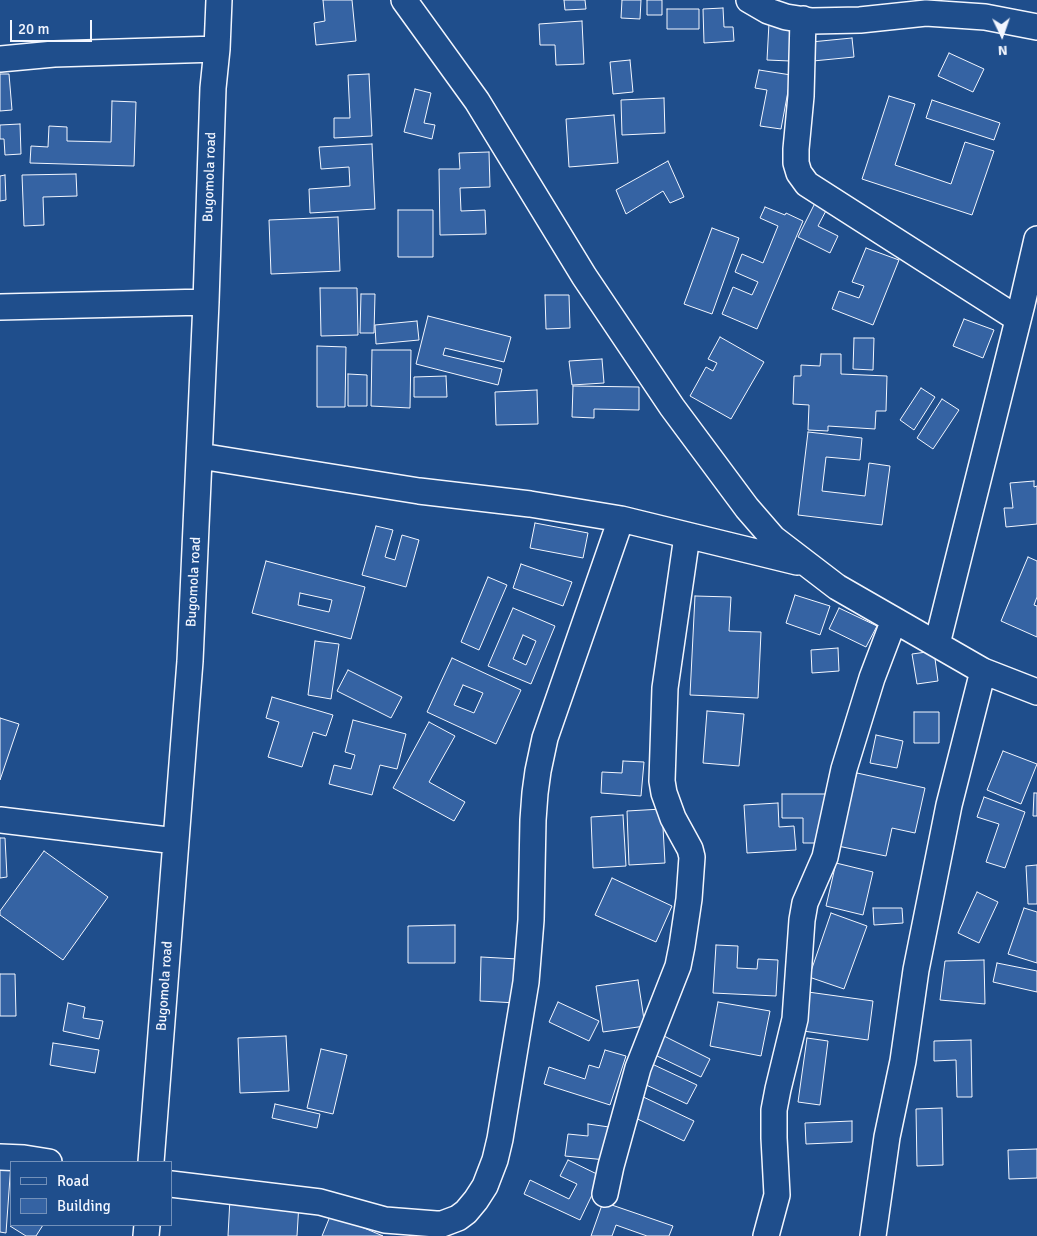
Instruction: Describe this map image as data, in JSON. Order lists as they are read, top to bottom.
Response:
{
  "streets": {
    "street": ["Bugomola road"]
  },
  "legend": ["Road", "Building"],
  "scale_bar": "20 m",
  "north": "bottom"
}
